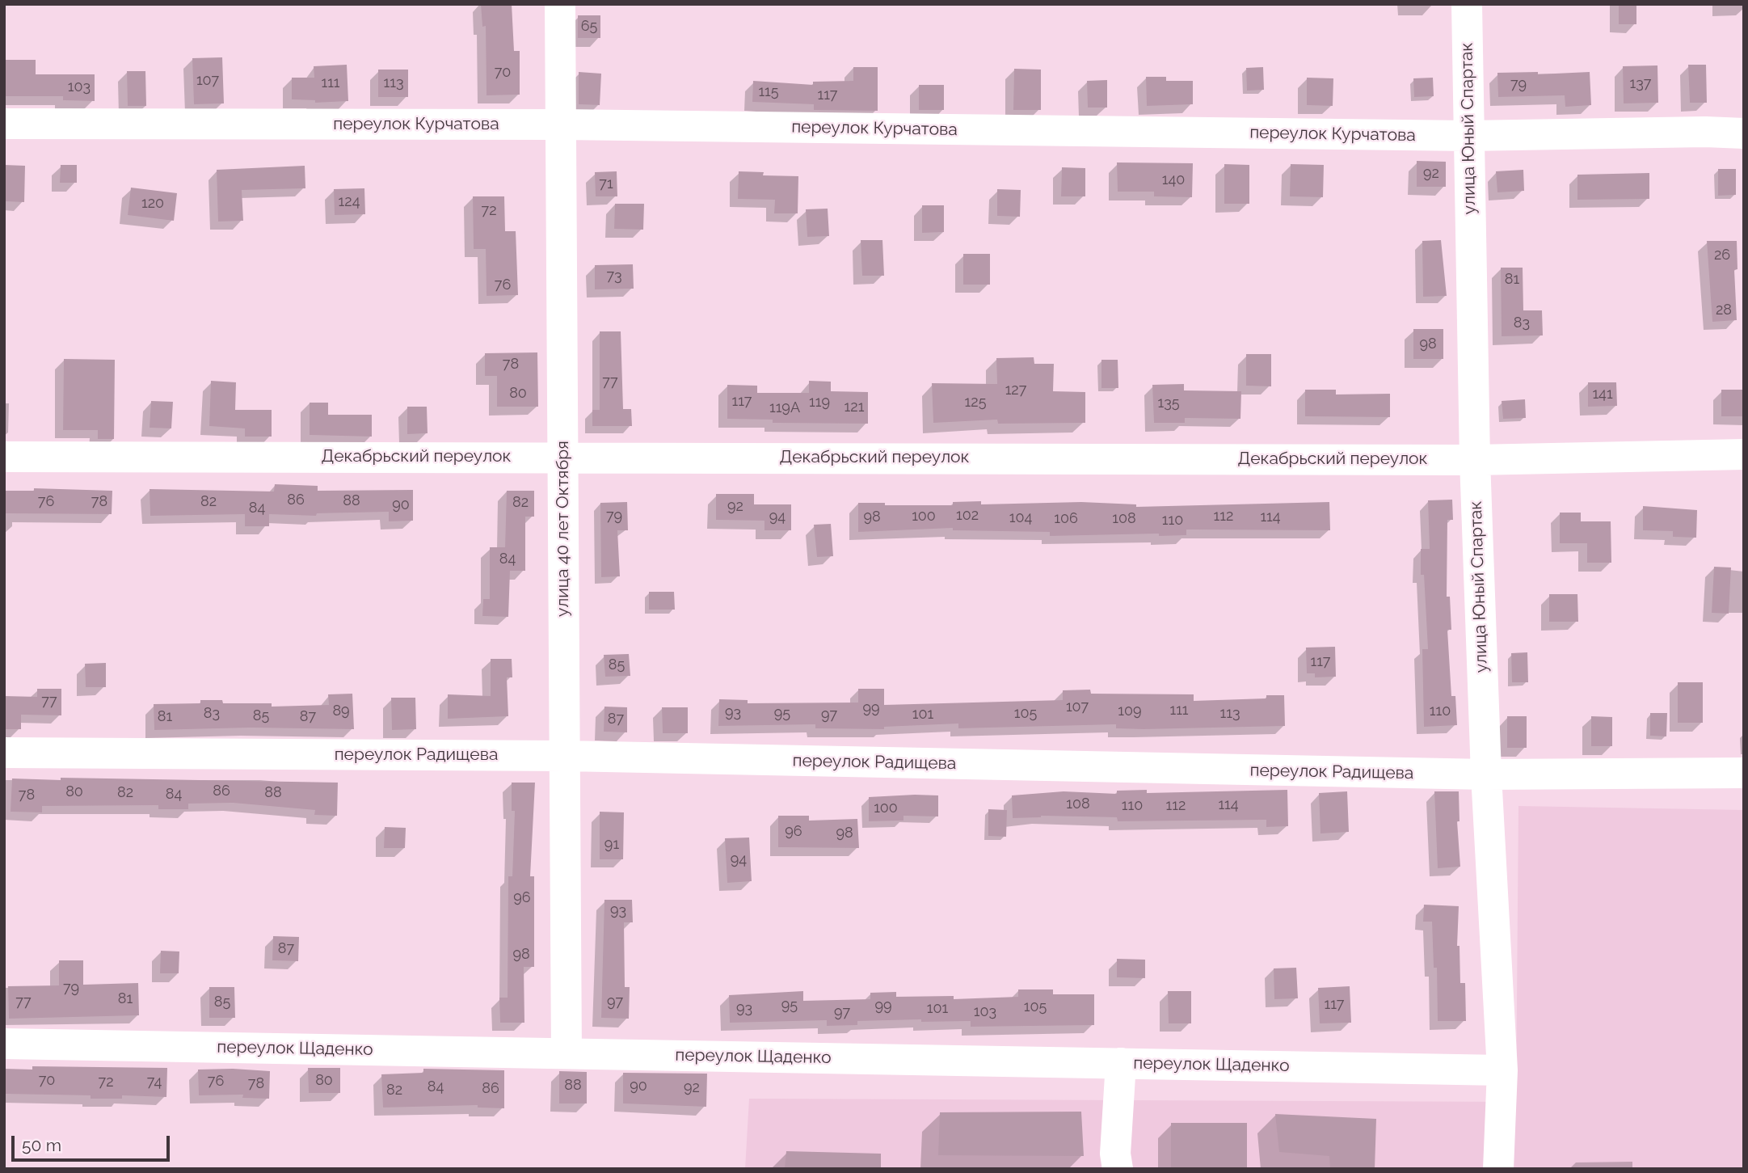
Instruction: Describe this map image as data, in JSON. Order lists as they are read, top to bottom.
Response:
{
  "streets": {
    "street": [
      "переулок Курчатова",
      "улица Юный Спартак",
      "Декабрьский переулок",
      "улица 40 лет Октября",
      "переулок Радищева",
      "переулок Щаденко"
    ]
  },
  "crossings": [
    ["переулок Курчатова", "улица Юный Спартак"],
    ["переулок Курчатова", "улица 40 лет Октября"],
    ["улица Юный Спартак", "Декабрьский переулок"],
    ["улица Юный Спартак", "переулок Радищева"],
    ["улица Юный Спартак", "переулок Щаденко"],
    ["Декабрьский переулок", "улица 40 лет Октября"],
    ["улица 40 лет Октября", "переулок Радищева"],
    ["улица 40 лет Октября", "переулок Щаденко"]
  ],
  "house_numbers": [
    "65",
    "70",
    "107",
    "111",
    "113",
    "137",
    "79",
    "103",
    "115",
    "117",
    "92",
    "140",
    "71",
    "124",
    "120",
    "72",
    "26",
    "73",
    "81",
    "76",
    "28",
    "83",
    "98",
    "78",
    "77",
    "127",
    "80",
    "141",
    "117",
    "119",
    "125",
    "135",
    "121",
    "119А",
    "86",
    "88",
    "76",
    "78",
    "82",
    "82",
    "90",
    "92",
    "84",
    "102",
    "79",
    "100",
    "112",
    "94",
    "98",
    "114",
    "104",
    "106",
    "108",
    "110",
    "84",
    "117",
    "85",
    "77",
    "107",
    "99",
    "111",
    "89",
    "109",
    "110",
    "93",
    "83",
    "95",
    "105",
    "113",
    "101",
    "97",
    "85",
    "81",
    "87",
    "87",
    "86",
    "80",
    "82",
    "88",
    "84",
    "78",
    "108",
    "114",
    "110",
    "112",
    "100",
    "96",
    "98",
    "91",
    "94",
    "96",
    "93",
    "87",
    "98",
    "79",
    "81",
    "77",
    "85",
    "97",
    "117",
    "95",
    "99",
    "105",
    "93",
    "101",
    "103",
    "97",
    "70",
    "80",
    "76",
    "72",
    "74",
    "78",
    "88",
    "90",
    "84",
    "92",
    "86",
    "82"
  ],
  "scale_bar": "50 m"
}
